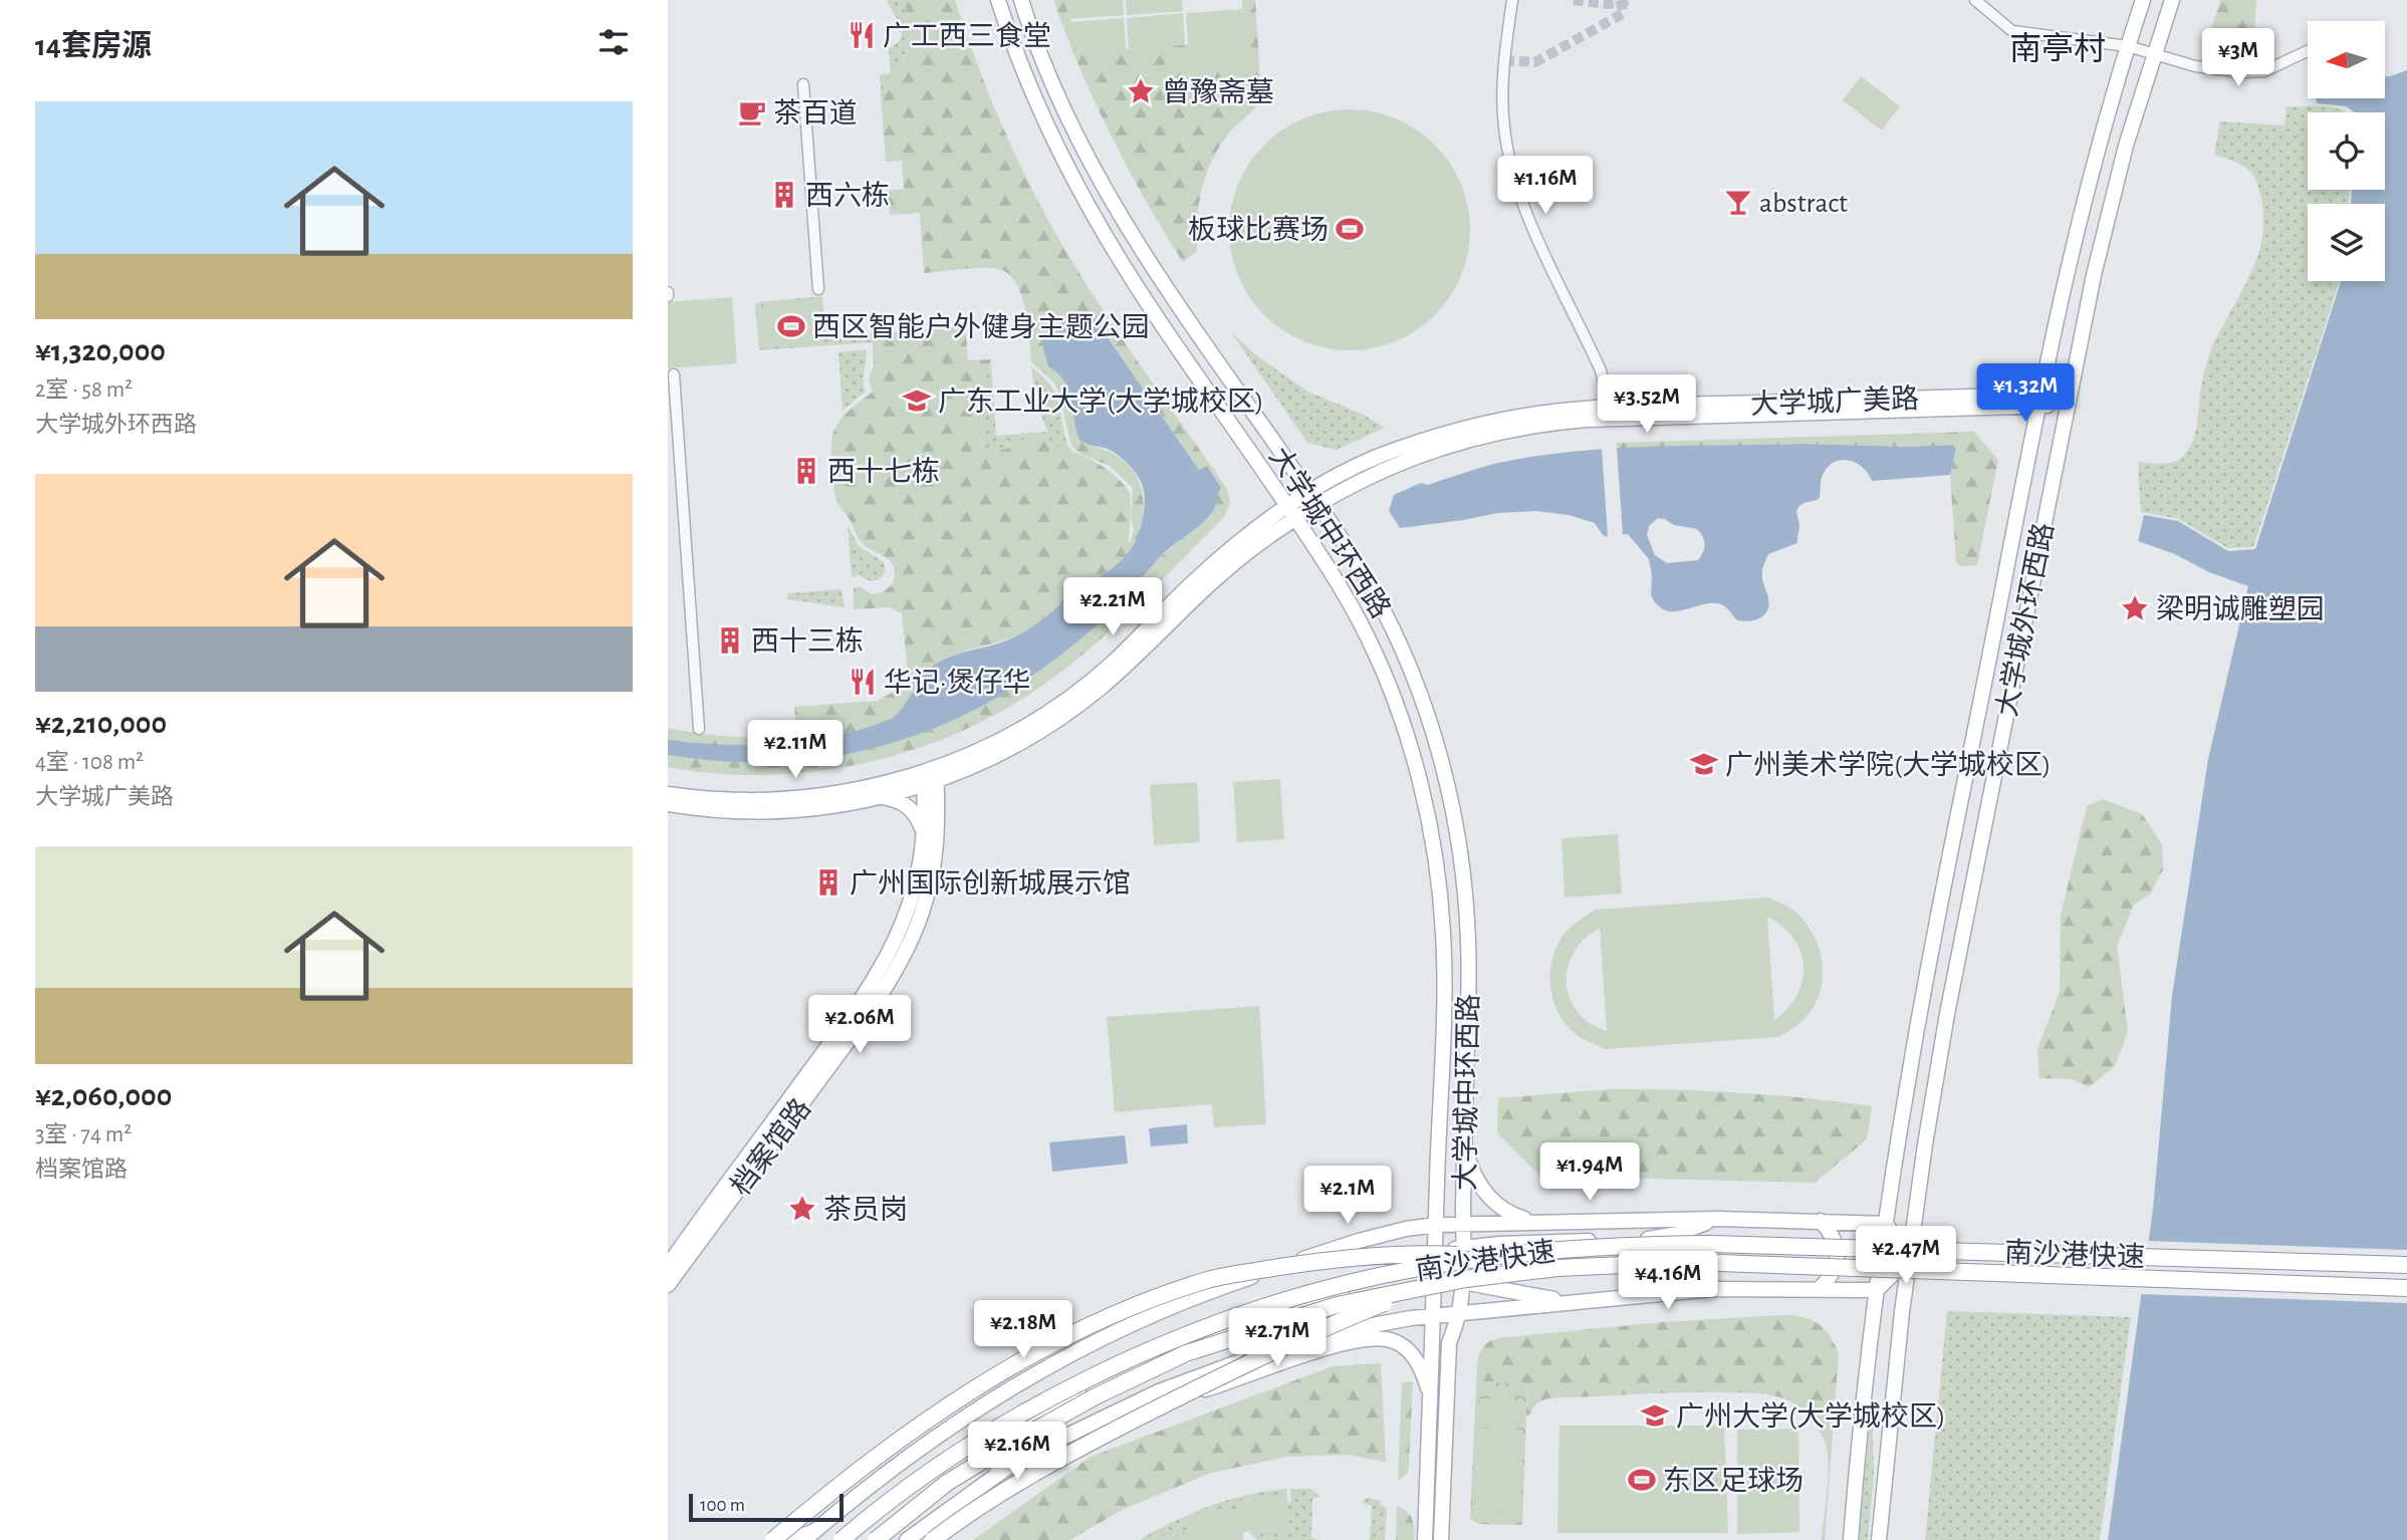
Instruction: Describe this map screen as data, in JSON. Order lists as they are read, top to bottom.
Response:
{
  "streets": {
    "highway": ["南沙港快速"],
    "main road": [
      "大学城广美路",
      "大学城中环西路",
      "大学城外环西路",
      "档案馆路"
    ]
  },
  "crossings": [
    ["大学城广美路", "大学城中环西路"],
    ["大学城广美路", "大学城外环西路"],
    ["大学城广美路", "档案馆路"]
  ],
  "districts": ["南亭村"],
  "places": {
    "restaurant": ["广工西三食堂", "华记·煲仔华"],
    "place": ["曾豫斋墓", "梁明诚雕塑园", "茶员岗"],
    "cafe": ["茶百道"],
    "building": [
      "西六栋",
      "西十七栋",
      "西十三栋",
      "广州国际创新城展示馆"
    ],
    "bar": ["abstract"],
    "sports": ["板球比赛场", "西区智能户外健身主题公园", "东区足球场"],
    "school or university": ["广东工业大学(大学城校区)", "广州美术学院(大学城校区)", "广州大学(大学城校区)"]
  },
  "scale_bar": "100 m",
  "north": "left",
  "page": {
    "heading": "14套房源",
    "price": [
      "¥3M",
      "¥1.16M",
      "¥1.32M",
      "¥3.52M",
      "¥2.21M",
      "¥2.11M",
      "¥2.06M",
      "¥1.94M",
      "¥2.1M",
      "¥2.47M",
      "¥4.16M",
      "¥2.18M",
      "¥2.71M",
      "¥2.16M"
    ],
    "list": [
      {
        "name": "¥1,320,000",
        "note": "2室 · 58 m² · 大学城外环西路"
      },
      {
        "name": "¥2,210,000",
        "note": "4室 · 108 m² · 大学城广美路"
      },
      {
        "name": "¥2,060,000",
        "note": "3室 · 74 m² · 档案馆路"
      }
    ],
    "scale": "100 m"
  }
}
